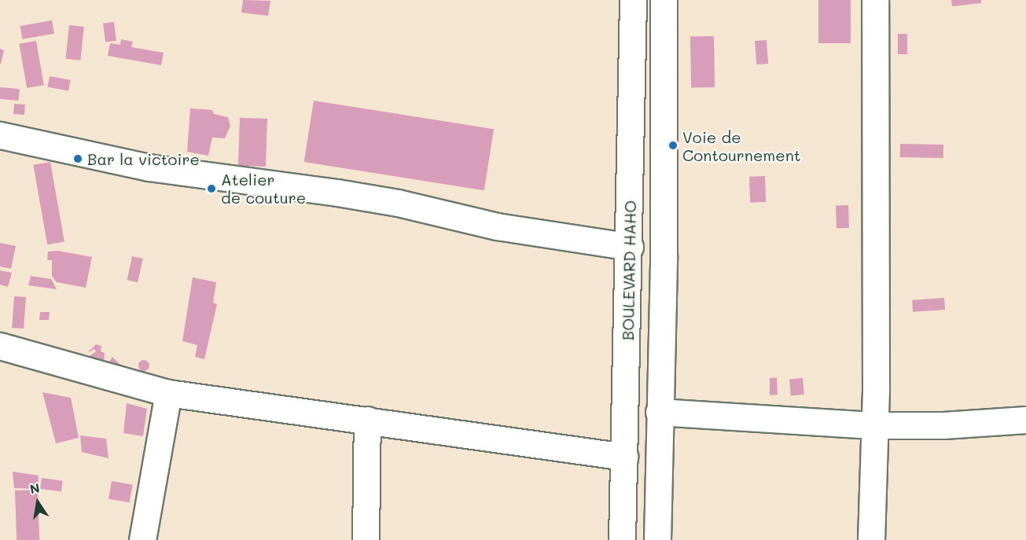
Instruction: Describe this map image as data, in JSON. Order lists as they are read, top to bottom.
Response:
{
  "streets": {
    "street": ["BOULEVARD HAHO"]
  },
  "places": ["Voie de Contournement", "Bar la victoire", "Atelier de couture"],
  "north": "top"
}
